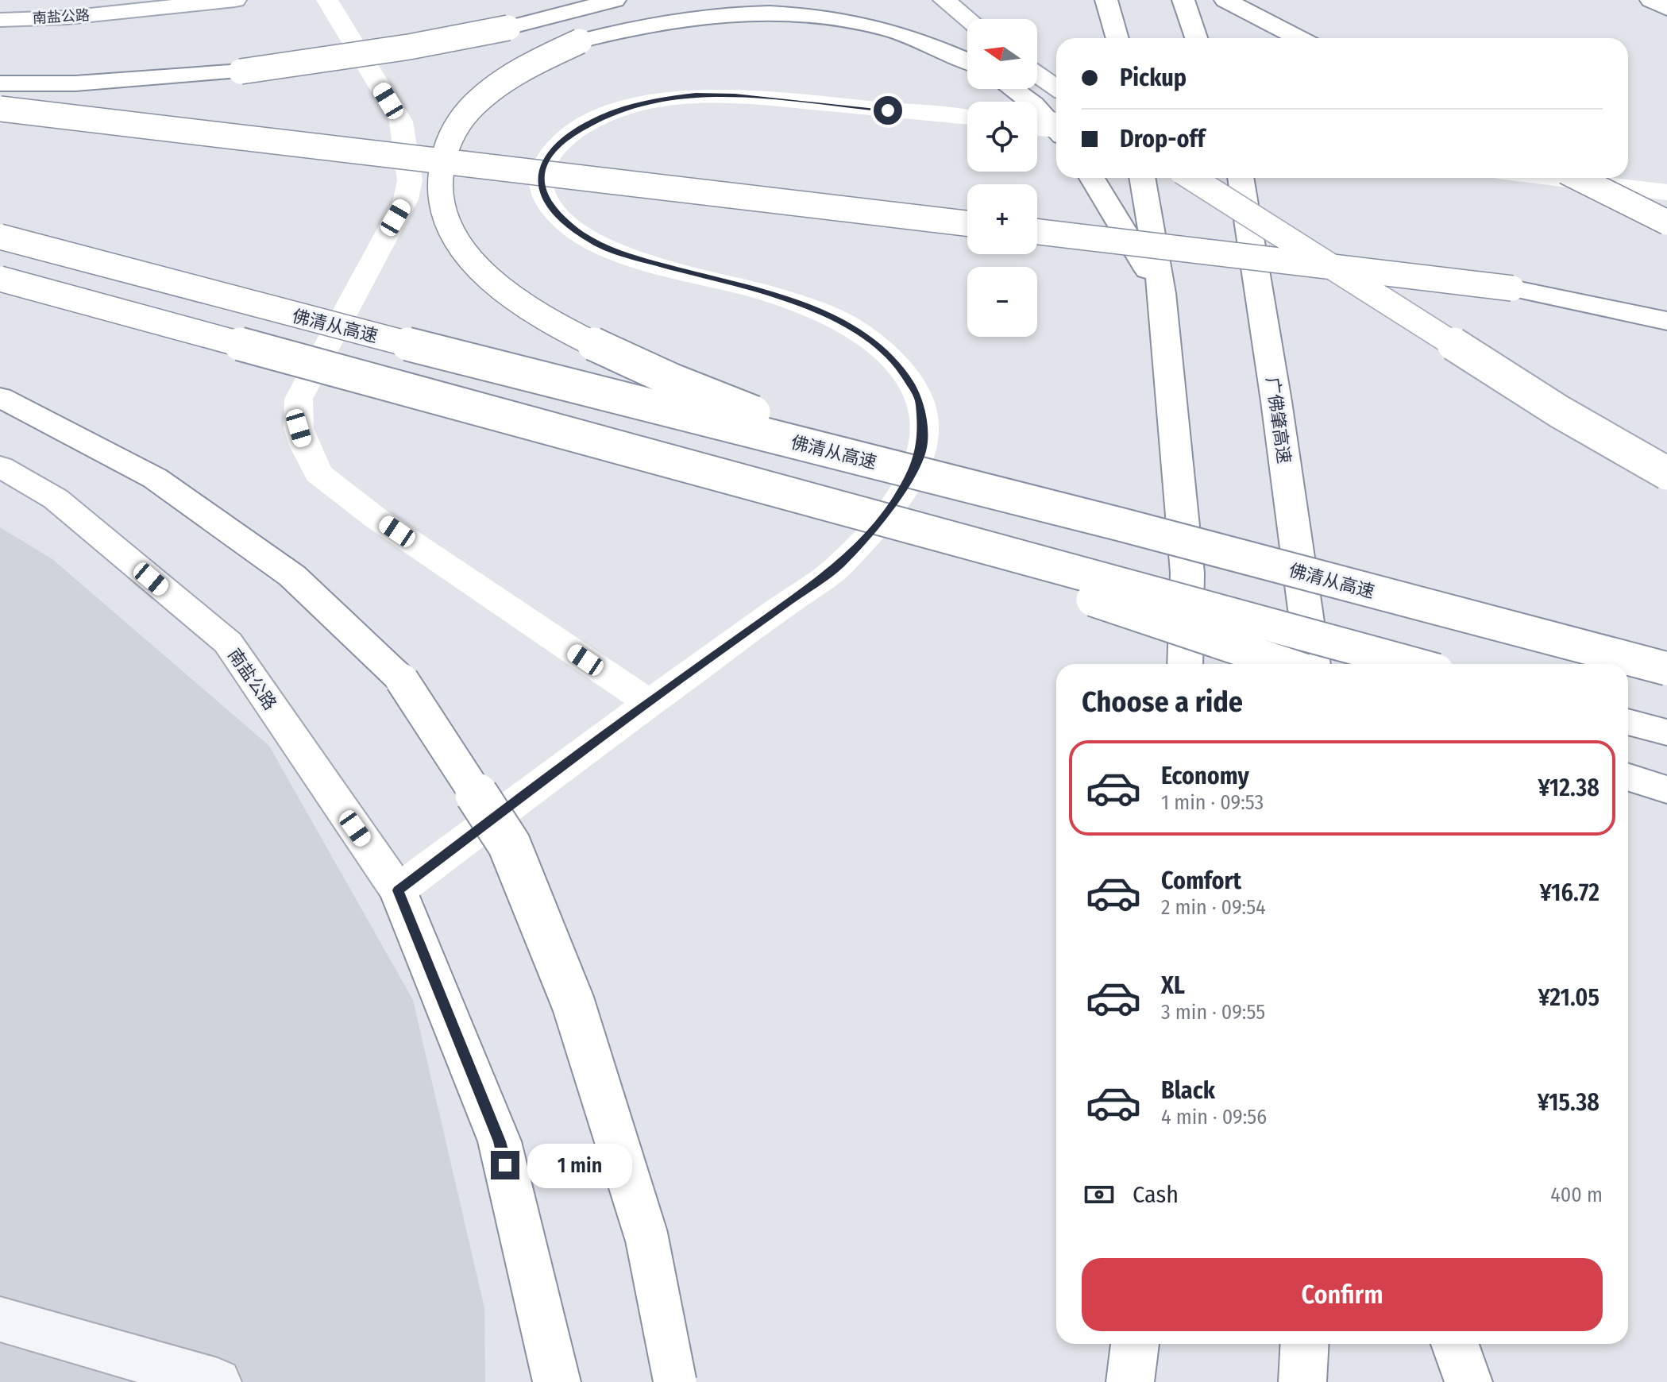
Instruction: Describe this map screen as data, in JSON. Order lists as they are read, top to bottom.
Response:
{
  "streets": {
    "main road": ["南盐公路", "佛清从高速", "广佛肇高速"]
  },
  "north": "left",
  "page": {
    "map_buttons": ["+", "−"],
    "banner": ["Pickup", "Drop-off"],
    "heading": "Choose a ride",
    "list": [
      {
        "name": "Economy",
        "note": "1 min · 09:53",
        "value": "¥12.38"
      },
      {
        "name": "Comfort",
        "note": "2 min · 09:54",
        "value": "¥16.72"
      },
      {
        "name": "XL",
        "note": "3 min · 09:55",
        "value": "¥21.05"
      },
      {
        "name": "Black",
        "note": "4 min · 09:56",
        "value": "¥15.38"
      }
    ],
    "bubble": "1 min",
    "pay": ["Cash", "400 m"],
    "buttons": "Confirm"
  }
}
